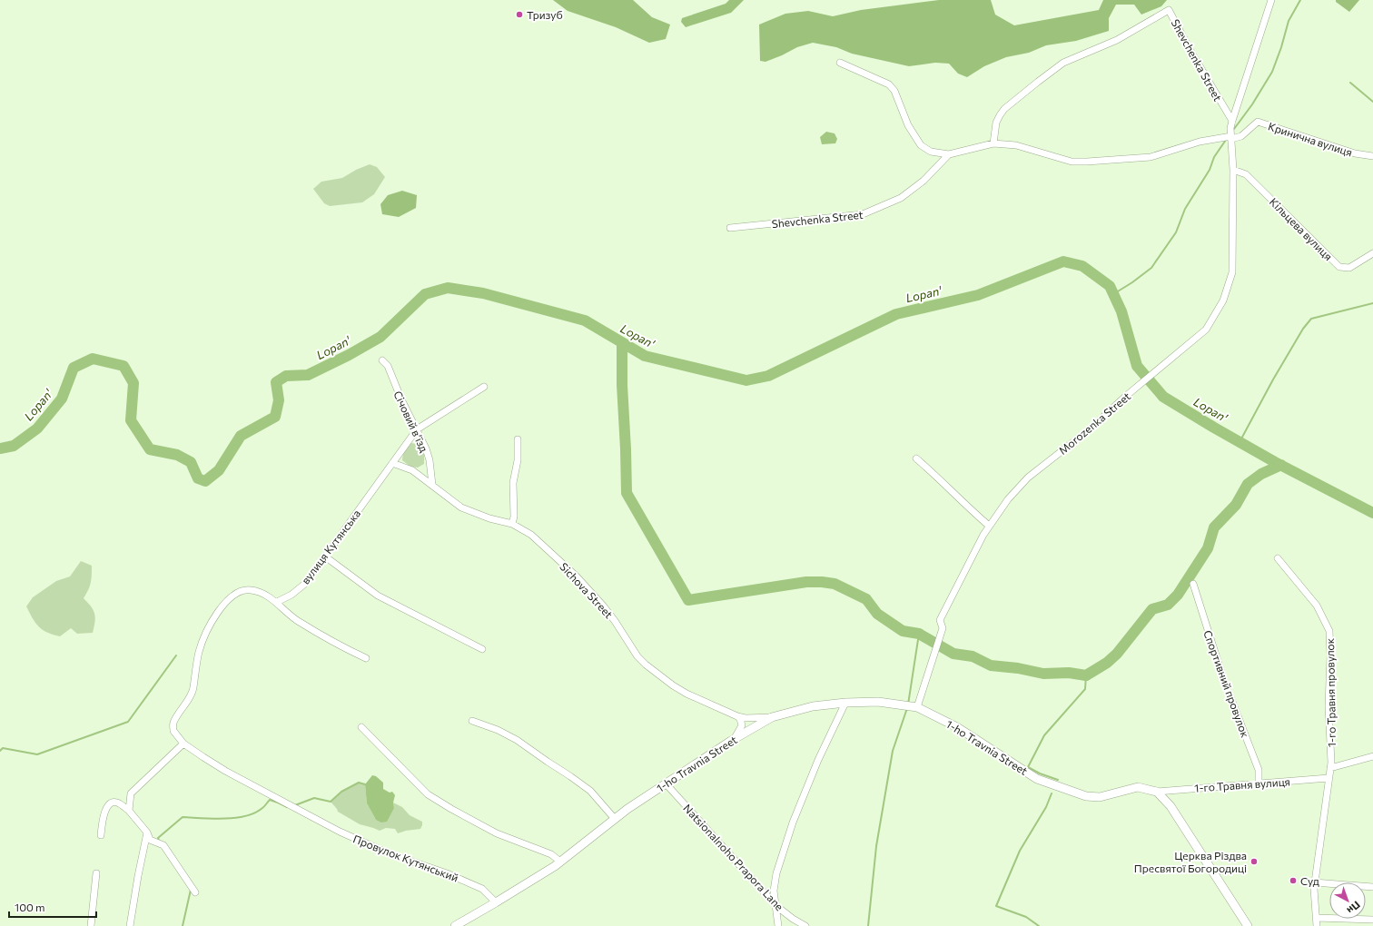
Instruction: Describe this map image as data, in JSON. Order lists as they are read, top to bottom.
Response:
{
  "streets": {
    "street": [
      "Shevchenka Street",
      "Кринична вулиця",
      "Кільцева вулиця",
      "Січовий в’їзд",
      "Morozenka Street",
      "вулиця Кутянська",
      "Sichova Street",
      "Спортивний провулок",
      "1-го Травня провулок",
      "1-ho Travnia Street",
      "1-го Травня вулиця",
      "Natsionalnoho Prapora Lane",
      "Провулок Кутянський"
    ]
  },
  "crossings": [
    ["Shevchenka Street", "Кринична вулиця"],
    ["Shevchenka Street", "Morozenka Street"],
    ["Кринична вулиця", "Morozenka Street"],
    ["Кільцева вулиця", "Morozenka Street"],
    ["Січовий в’їзд", "вулиця Кутянська"],
    ["Січовий в’їзд", "Sichova Street"],
    ["Morozenka Street", "1-ho Travnia Street"],
    ["вулиця Кутянська", "Sichova Street"],
    ["Sichova Street", "1-ho Travnia Street"],
    ["Спортивний провулок", "1-го Травня вулиця"],
    ["1-го Травня провулок", "1-го Травня вулиця"],
    ["1-ho Travnia Street", "1-го Травня вулиця"],
    ["1-ho Travnia Street", "Natsionalnoho Prapora Lane"],
    ["1-ho Travnia Street", "Провулок Кутянський"]
  ],
  "water": ["Lopan'"],
  "places": ["Тризуб", "Церква Різдва Пресвятої Богородиці", "Суд"],
  "scale_bar": "100 m",
  "north": "bottom right"
}
